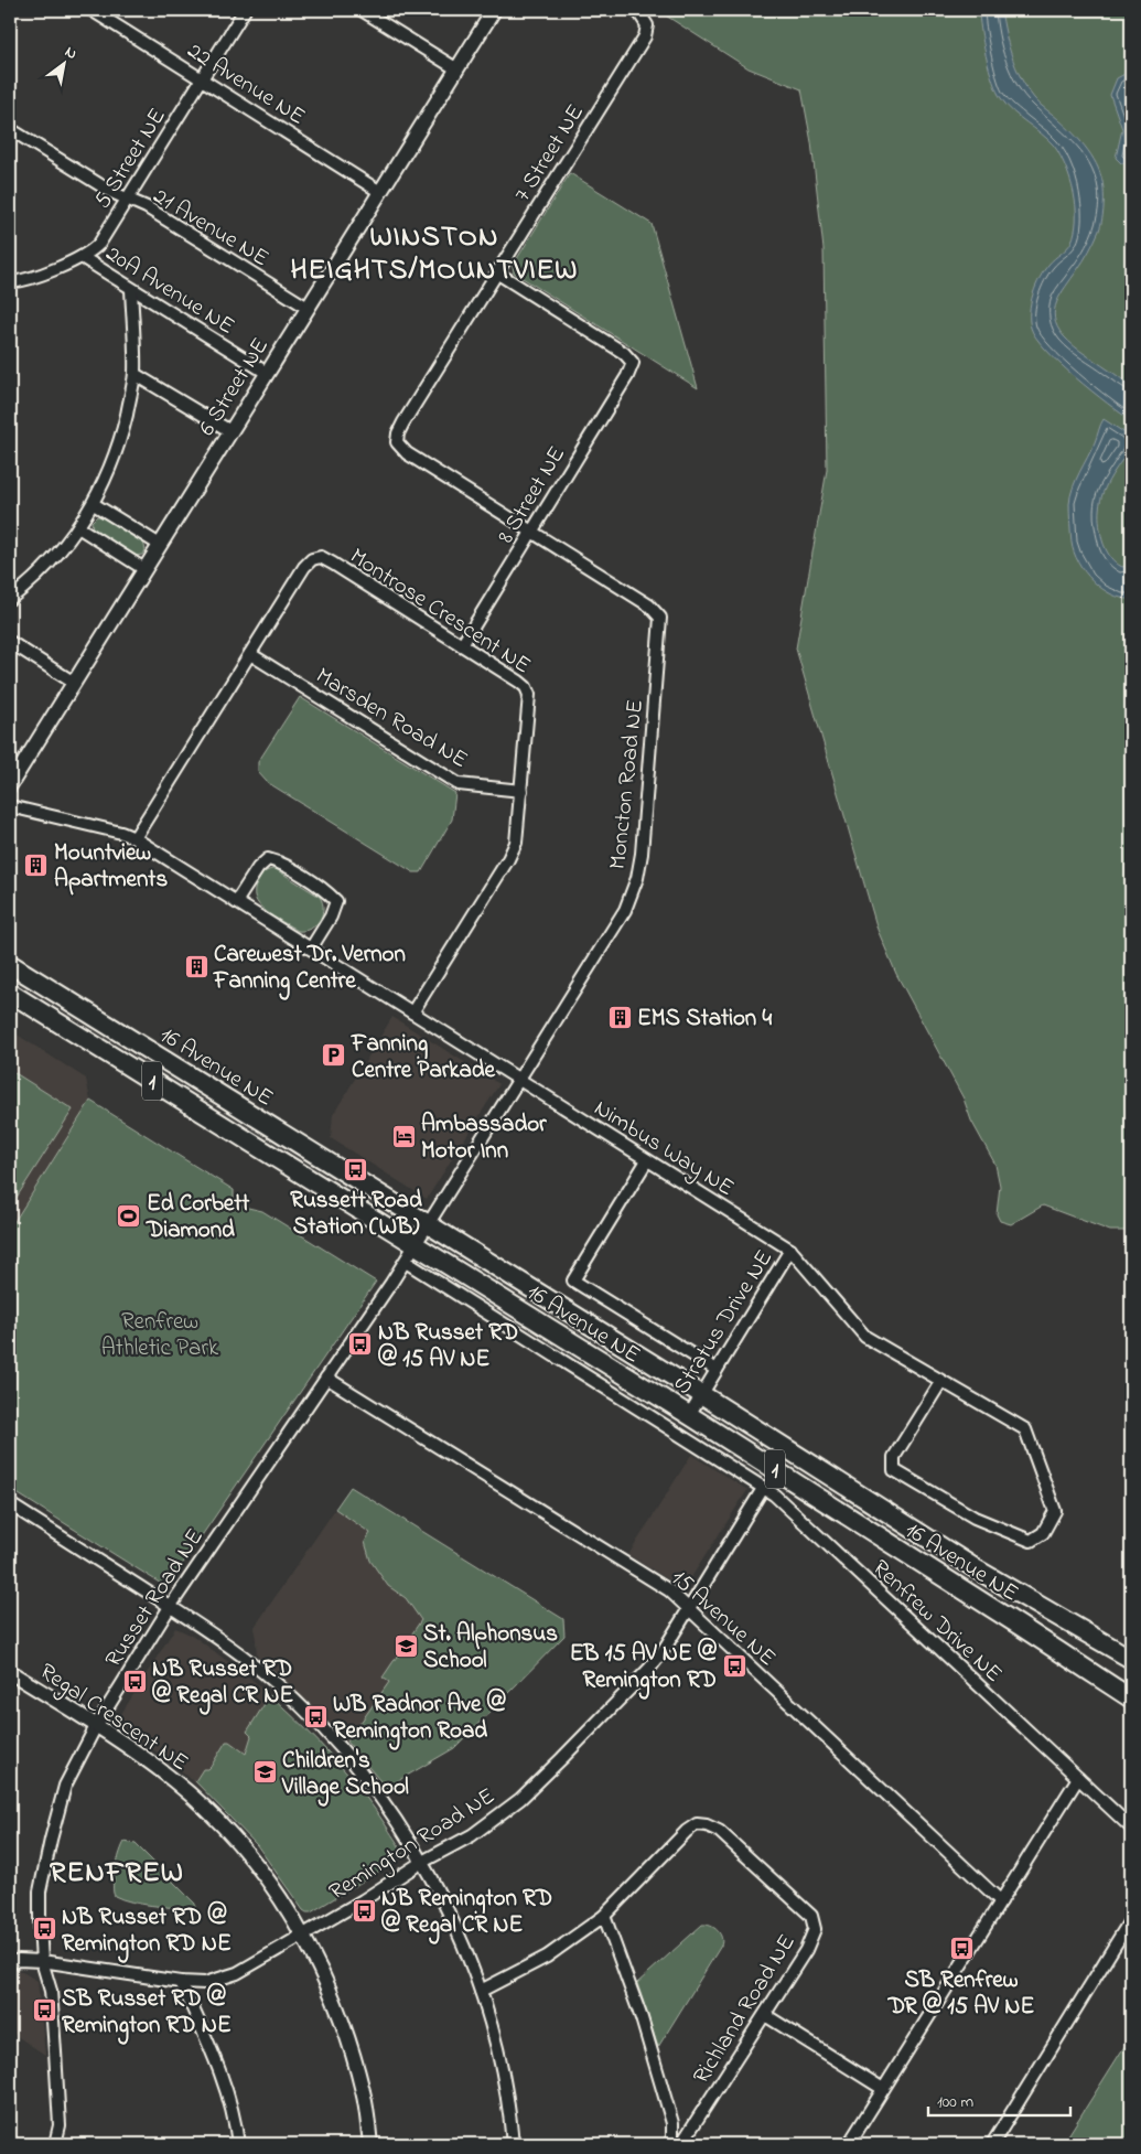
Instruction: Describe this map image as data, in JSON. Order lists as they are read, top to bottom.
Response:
{
  "streets": {
    "highway": ["16 Avenue NE", "1"],
    "street": [
      "22 Avenue NE",
      "7 Street NE",
      "5 Street NE",
      "21 Avenue NE",
      "20A Avenue NE",
      "6 Street NE",
      "8 Street NE",
      "Montrose Crescent NE",
      "Marsden Road NE",
      "Moncton Road NE",
      "Nimbus Way NE",
      "Stratus Drive NE",
      "Russet Road NE",
      "15 Avenue NE",
      "Renfrew Drive NE",
      "Regal Crescent NE",
      "Remington Road NE",
      "Richland Road NE"
    ]
  },
  "crossings": [
    ["22 Avenue NE", "5 Street NE"],
    ["22 Avenue NE", "6 Street NE"],
    ["7 Street NE", "8 Street NE"],
    ["7 Street NE", "Moncton Road NE"],
    ["5 Street NE", "21 Avenue NE"],
    ["5 Street NE", "20A Avenue NE"],
    ["21 Avenue NE", "6 Street NE"],
    ["20A Avenue NE", "6 Street NE"],
    ["8 Street NE", "Montrose Crescent NE"],
    ["8 Street NE", "Moncton Road NE"],
    ["Montrose Crescent NE", "Marsden Road NE"],
    ["Montrose Crescent NE", "Nimbus Way NE"],
    ["Moncton Road NE", "16 Avenue NE"],
    ["Moncton Road NE", "Nimbus Way NE"],
    ["Moncton Road NE", "Russet Road NE"],
    ["16 Avenue NE", "Stratus Drive NE"],
    ["16 Avenue NE", "Russet Road NE"],
    ["Nimbus Way NE", "Stratus Drive NE"],
    ["Russet Road NE", "15 Avenue NE"],
    ["Russet Road NE", "Renfrew Drive NE"],
    ["Russet Road NE", "Regal Crescent NE"],
    ["Russet Road NE", "Remington Road NE"],
    ["15 Avenue NE", "Remington Road NE"],
    ["Renfrew Drive NE", "Remington Road NE"],
    ["Regal Crescent NE", "Remington Road NE"]
  ],
  "districts": ["WINSTON HEIGHTS/MOUNTVIEW", "RENFREW"],
  "parks": ["Renfrew Athletic Park"],
  "places": {
    "building": ["Mountview Apartments", "Carewest Dr. Vernon Fanning Centre", "EMS Station 4"],
    "parking": ["Fanning Centre Parkade"],
    "hotel": ["Ambassador Motor Inn"],
    "bus stop": [
      "Russett Road Station (WB)",
      "NB Russet RD @ 15 AV NE",
      "EB 15 AV NE @ Remington RD",
      "NB Russet RD @ Regal CR NE",
      "WB Radnor Ave @ Remington Road",
      "NB Remington RD @ Regal CR NE",
      "NB Russet RD @ Remington RD NE",
      "SB Renfrew DR @ 15 AV NE",
      "SB Russet RD @ Remington RD NE"
    ],
    "sports": ["Ed Corbett Diamond"],
    "school or university": ["St. Alphonsus School", "Children's Village School"]
  },
  "scale_bar": "100 m",
  "north": "top right"
}
